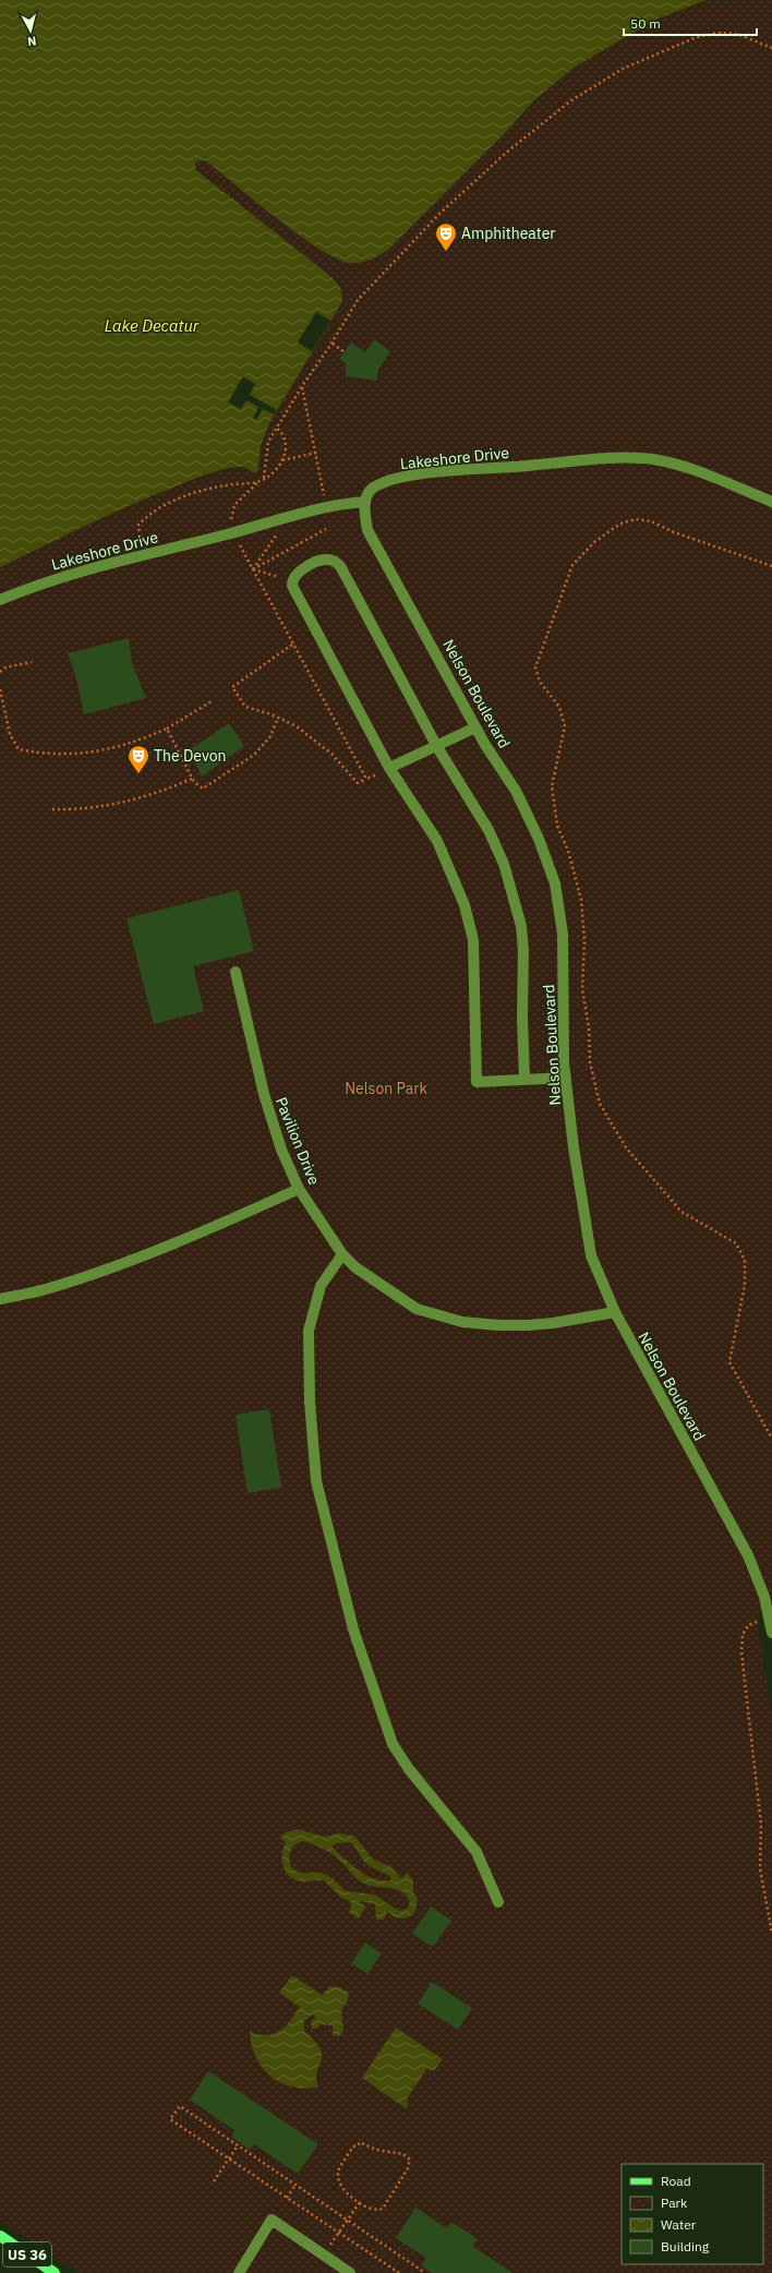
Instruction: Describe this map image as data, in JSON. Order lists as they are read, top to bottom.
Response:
{
  "streets": {
    "main road": ["US 36"],
    "street": ["Lakeshore Drive", "Nelson Boulevard", "Pavilion Drive"]
  },
  "crossings": [
    ["Lakeshore Drive", "Nelson Boulevard"],
    ["Nelson Boulevard", "Pavilion Drive"]
  ],
  "water": ["Lake Decatur"],
  "parks": ["Nelson Park"],
  "places": {
    "theatre": ["Amphitheater", "The Devon"]
  },
  "legend": [
    "Road",
    "Park",
    "Water",
    "Building"
  ],
  "scale_bar": "50 m",
  "north": "bottom"
}
